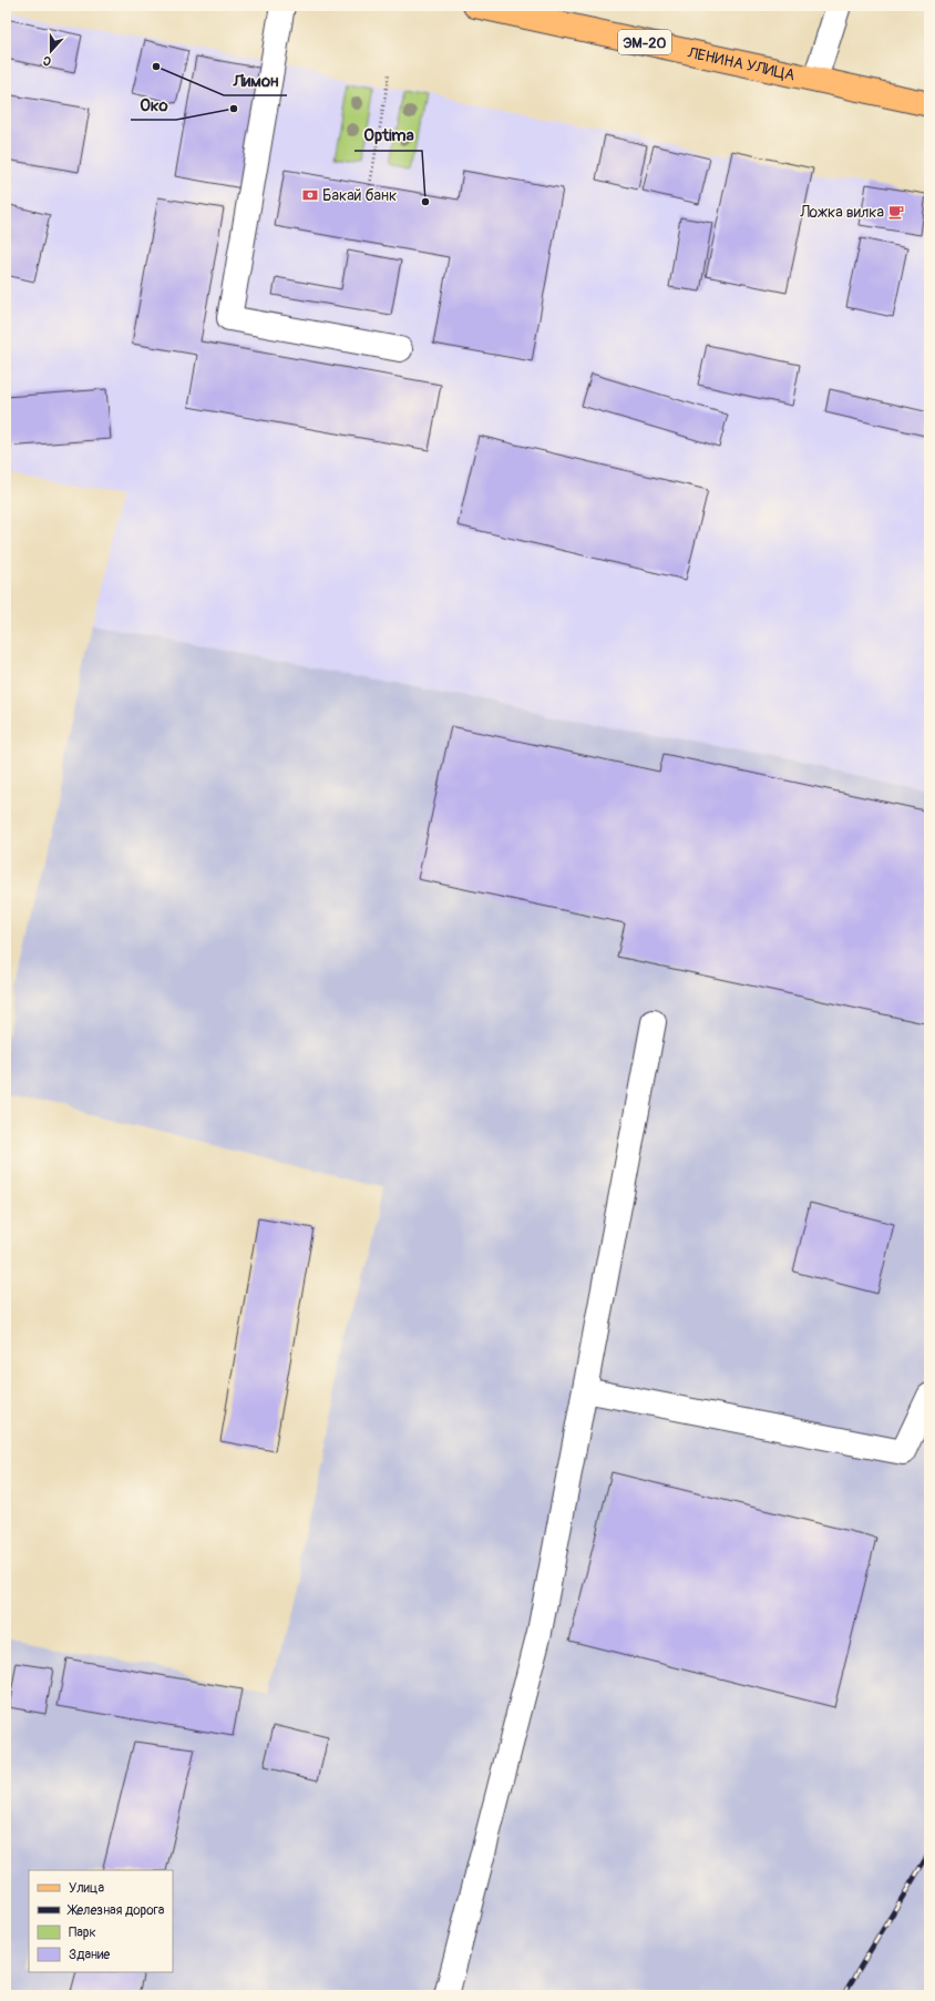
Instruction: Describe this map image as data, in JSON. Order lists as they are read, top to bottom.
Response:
{
  "streets": {
    "main road": ["ЭМ-20", "ЛЕНИНА УЛИЦА"]
  },
  "places": {
    "other": ["Лимон", "Око", "Optima"],
    "bank": ["Бакай банк"],
    "cafe": ["Ложка вилка"]
  },
  "legend": [
    "Улица",
    "Железная дорога",
    "Парк",
    "Здание"
  ],
  "north": "bottom"
}
